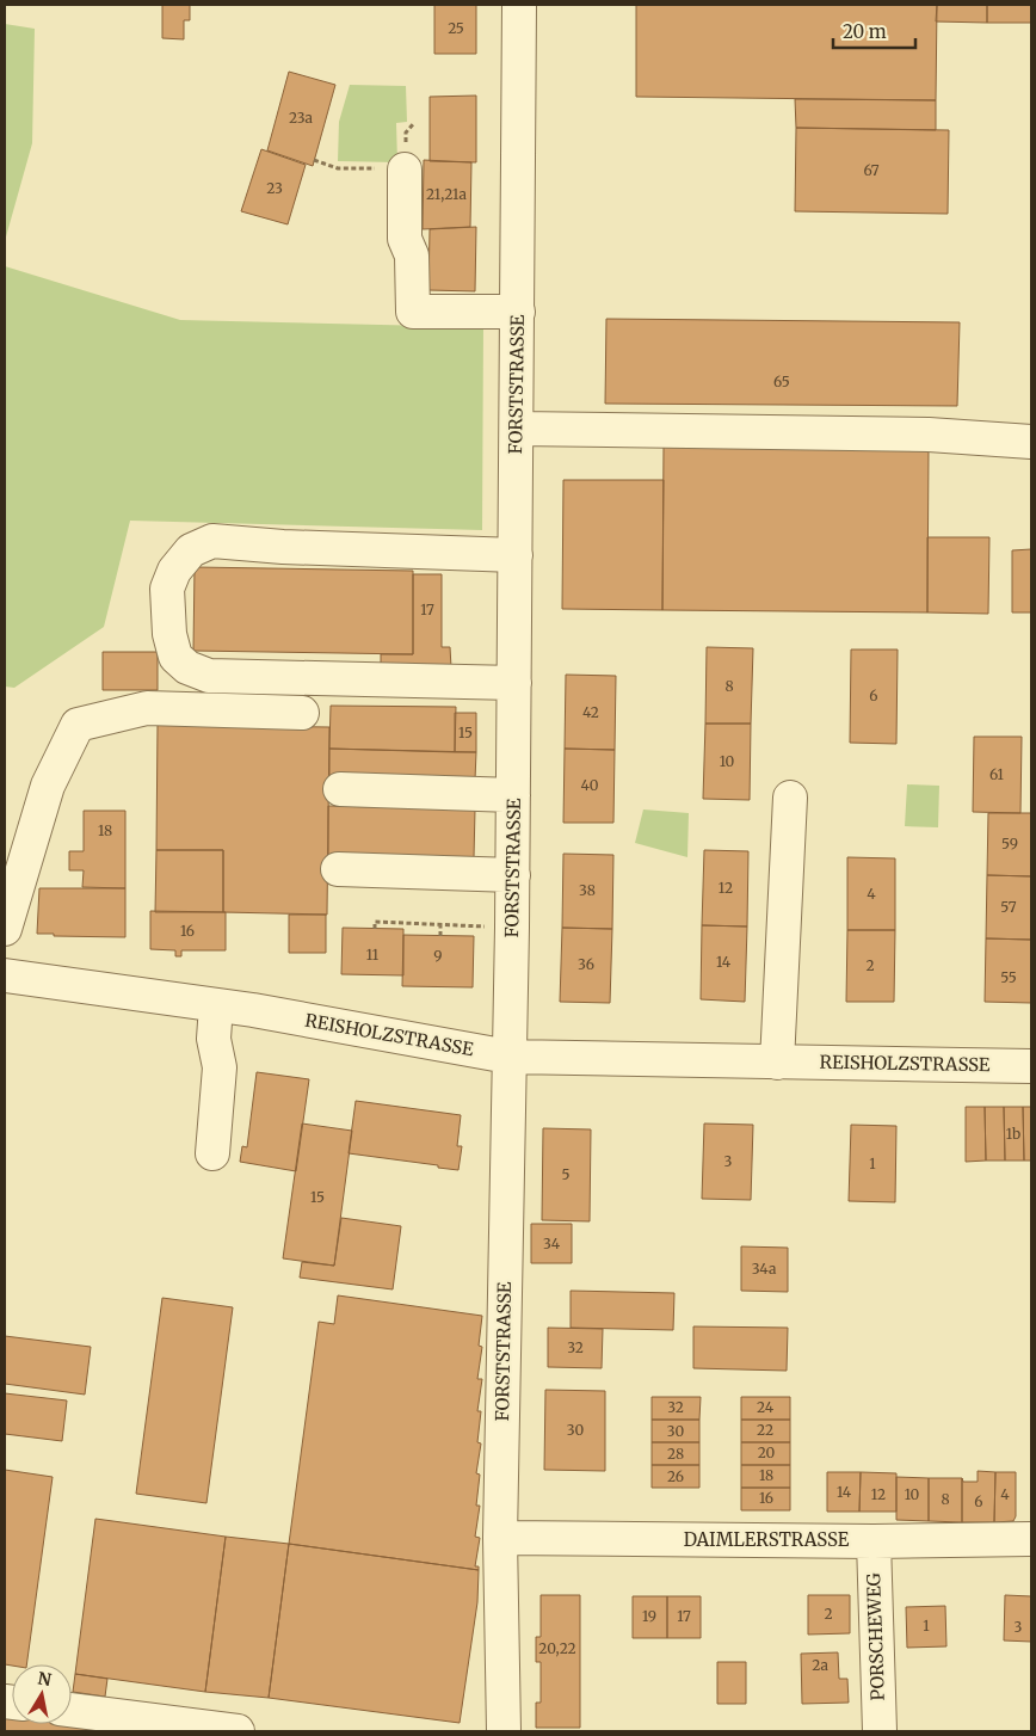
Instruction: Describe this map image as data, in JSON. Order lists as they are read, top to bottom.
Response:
{
  "streets": {
    "street": [
      "FORSTSTRASSE",
      "REISHOLZSTRASSE",
      "DAIMLERSTRASSE",
      "PORSCHEWEG"
    ]
  },
  "crossings": [
    ["FORSTSTRASSE", "REISHOLZSTRASSE"],
    ["FORSTSTRASSE", "DAIMLERSTRASSE"],
    ["DAIMLERSTRASSE", "PORSCHEWEG"]
  ],
  "house_numbers": [
    "25",
    "23a",
    "67",
    "23",
    "21,21a",
    "65",
    "17",
    "8",
    "6",
    "42",
    "15",
    "10",
    "61",
    "40",
    "18",
    "59",
    "12",
    "38",
    "4",
    "57",
    "16",
    "11",
    "9",
    "14",
    "36",
    "2",
    "55",
    "1b",
    "3",
    "1",
    "5",
    "15",
    "34",
    "34a",
    "32",
    "32",
    "24",
    "30",
    "22",
    "30",
    "20",
    "28",
    "18",
    "26",
    "14",
    "12",
    "10",
    "4",
    "16",
    "8",
    "6",
    "2",
    "19",
    "17",
    "1",
    "3",
    "20,22",
    "2a"
  ],
  "scale_bar": "20 m",
  "north": "top"
}
